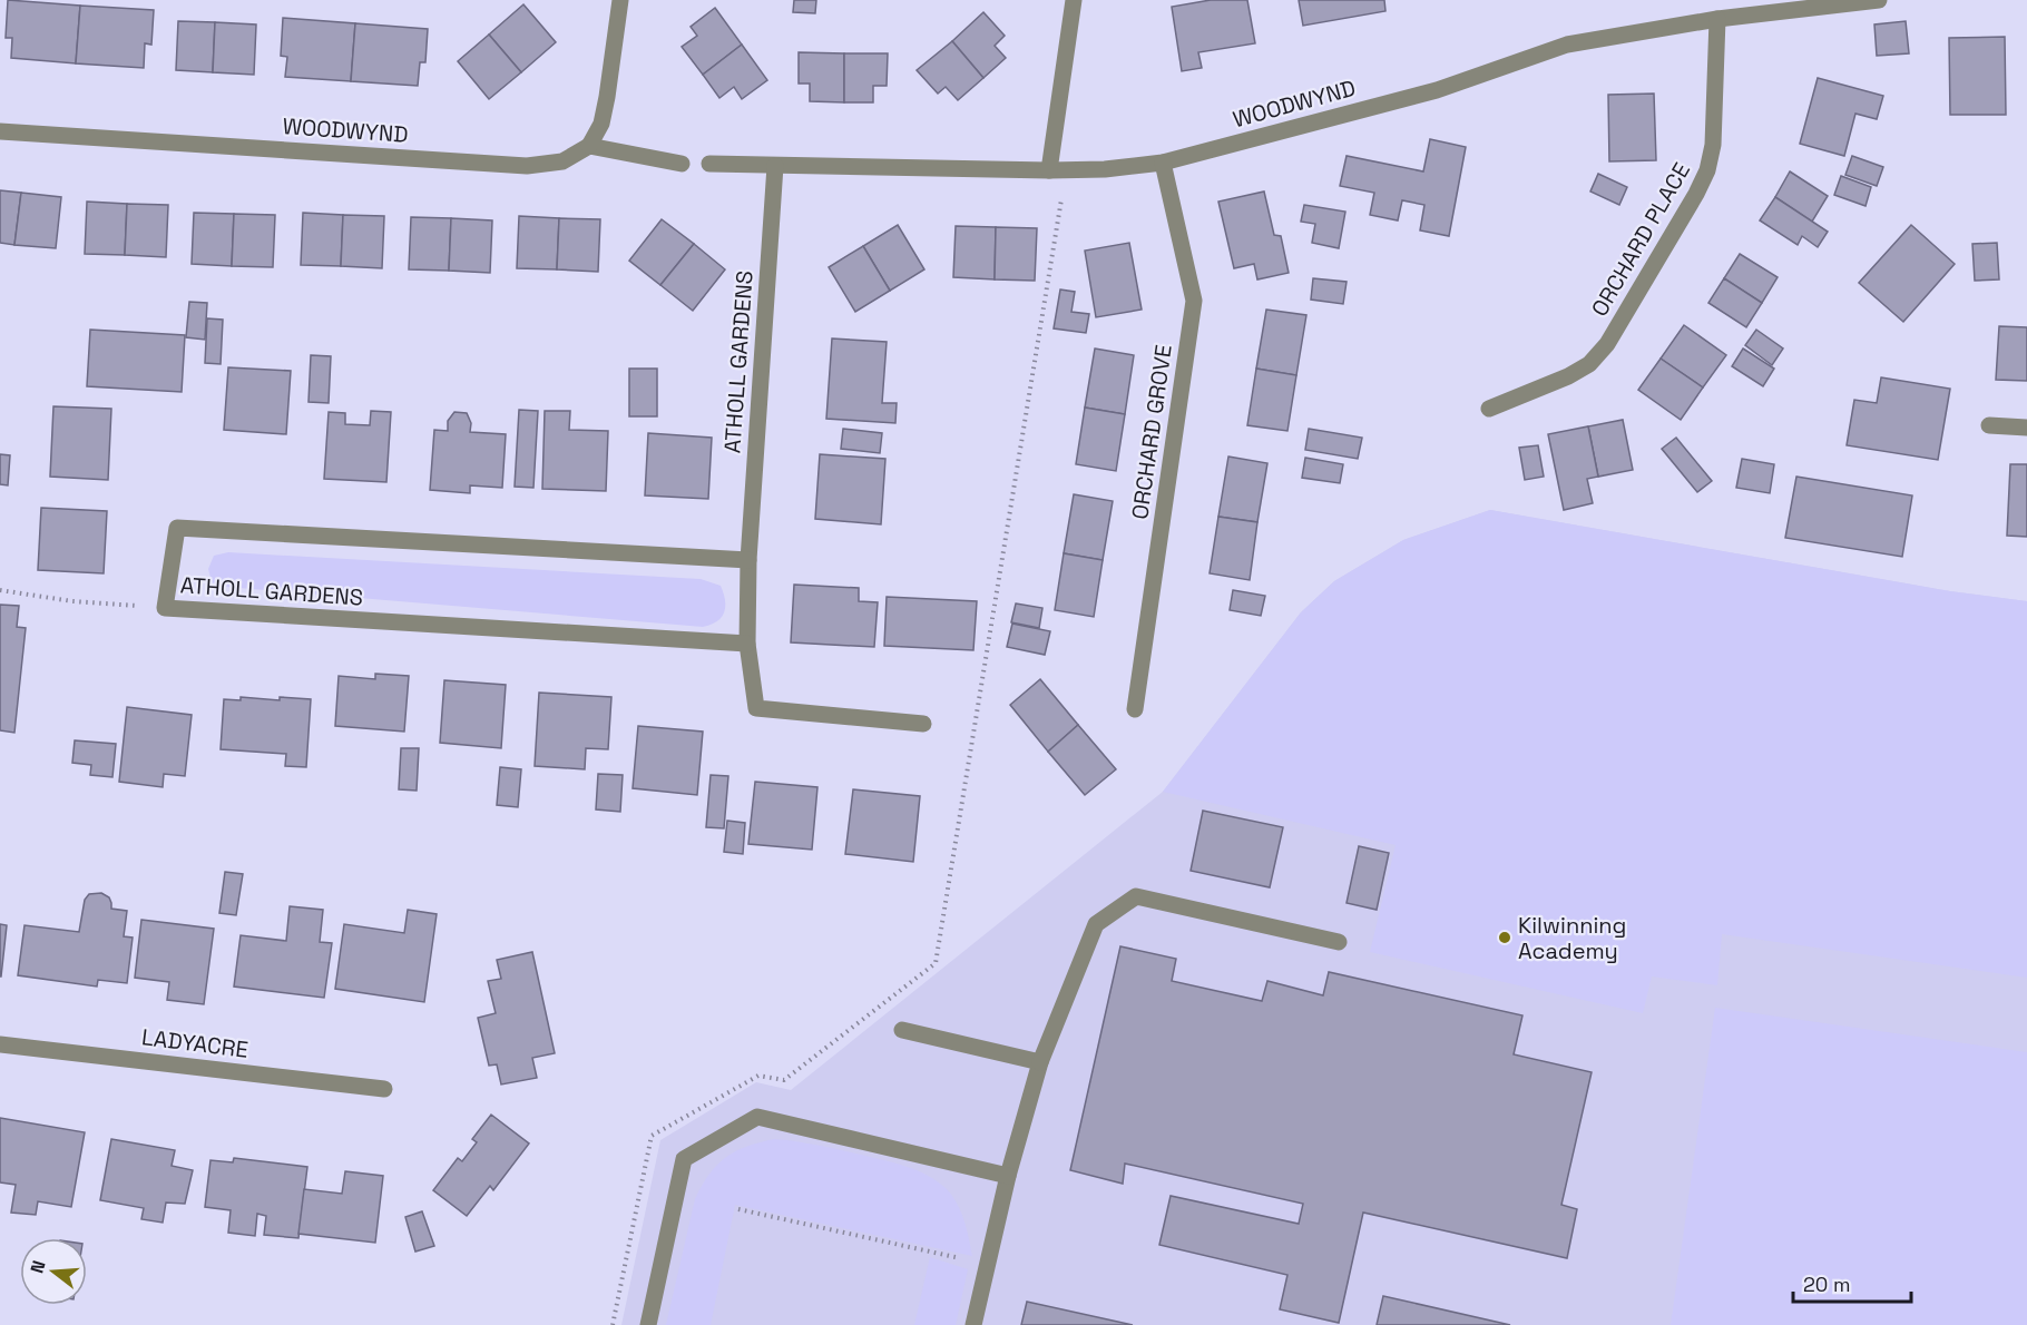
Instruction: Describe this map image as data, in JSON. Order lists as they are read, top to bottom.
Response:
{
  "streets": {
    "street": [
      "WOODWYND",
      "ORCHARD PLACE",
      "ATHOLL GARDENS",
      "ORCHARD GROVE",
      "LADYACRE"
    ]
  },
  "crossings": [
    ["WOODWYND", "ORCHARD PLACE"],
    ["WOODWYND", "ATHOLL GARDENS"],
    ["WOODWYND", "ORCHARD GROVE"]
  ],
  "places": ["Kilwinning Academy"],
  "scale_bar": "20 m",
  "north": "left"
}
